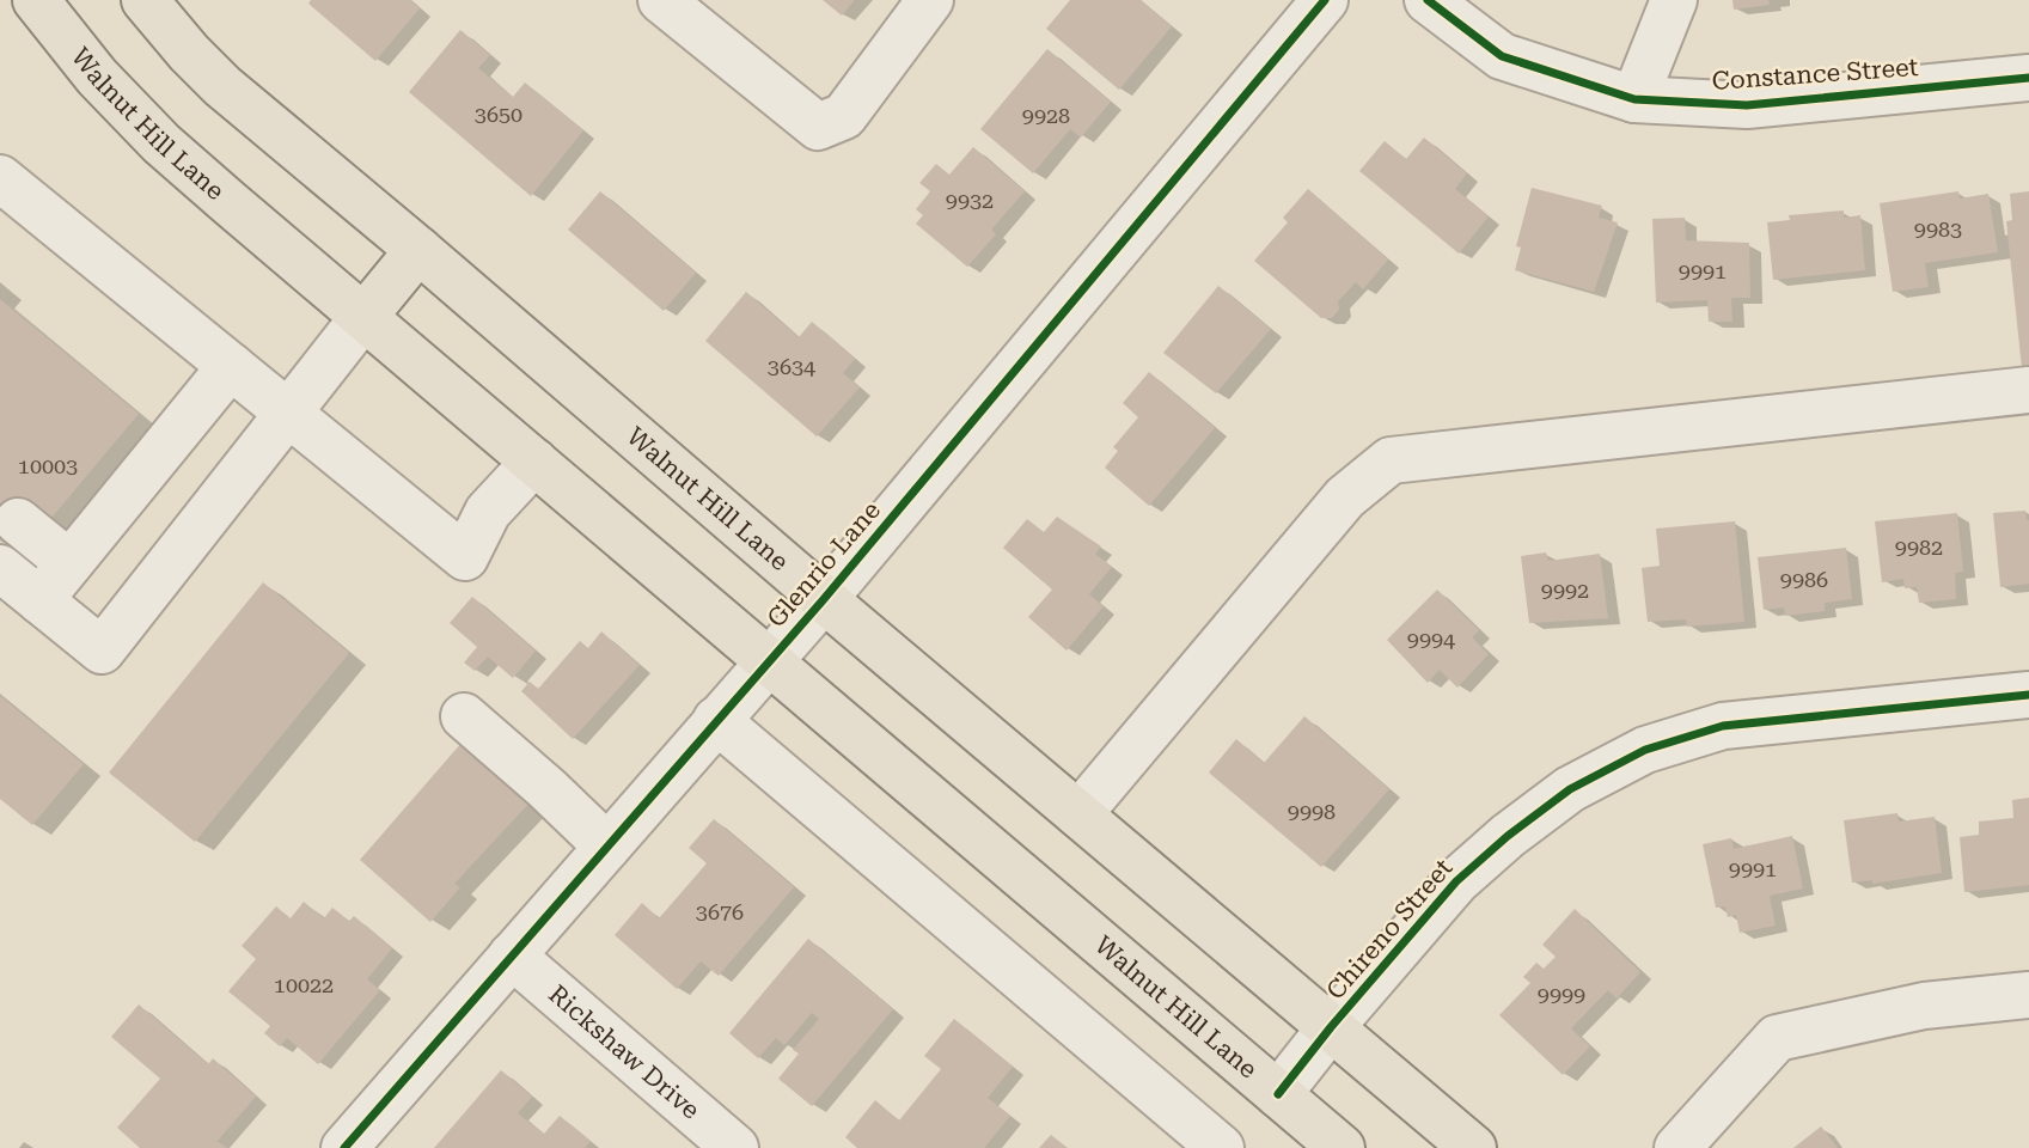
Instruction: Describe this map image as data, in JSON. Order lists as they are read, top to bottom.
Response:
{
  "streets": {
    "main road": ["Walnut Hill Lane"],
    "street": [
      "Constance Street",
      "Glenrio Lane",
      "Chireno Street",
      "Rickshaw Drive"
    ]
  },
  "crossings": [
    ["Walnut Hill Lane", "Glenrio Lane"],
    ["Walnut Hill Lane", "Chireno Street"],
    ["Glenrio Lane", "Rickshaw Drive"]
  ],
  "house_numbers": [
    "3650",
    "9928",
    "9932",
    "9983",
    "9991",
    "3634",
    "10003",
    "9982",
    "9986",
    "9992",
    "9994",
    "9998",
    "9991",
    "3676",
    "10022",
    "9999"
  ]
}
